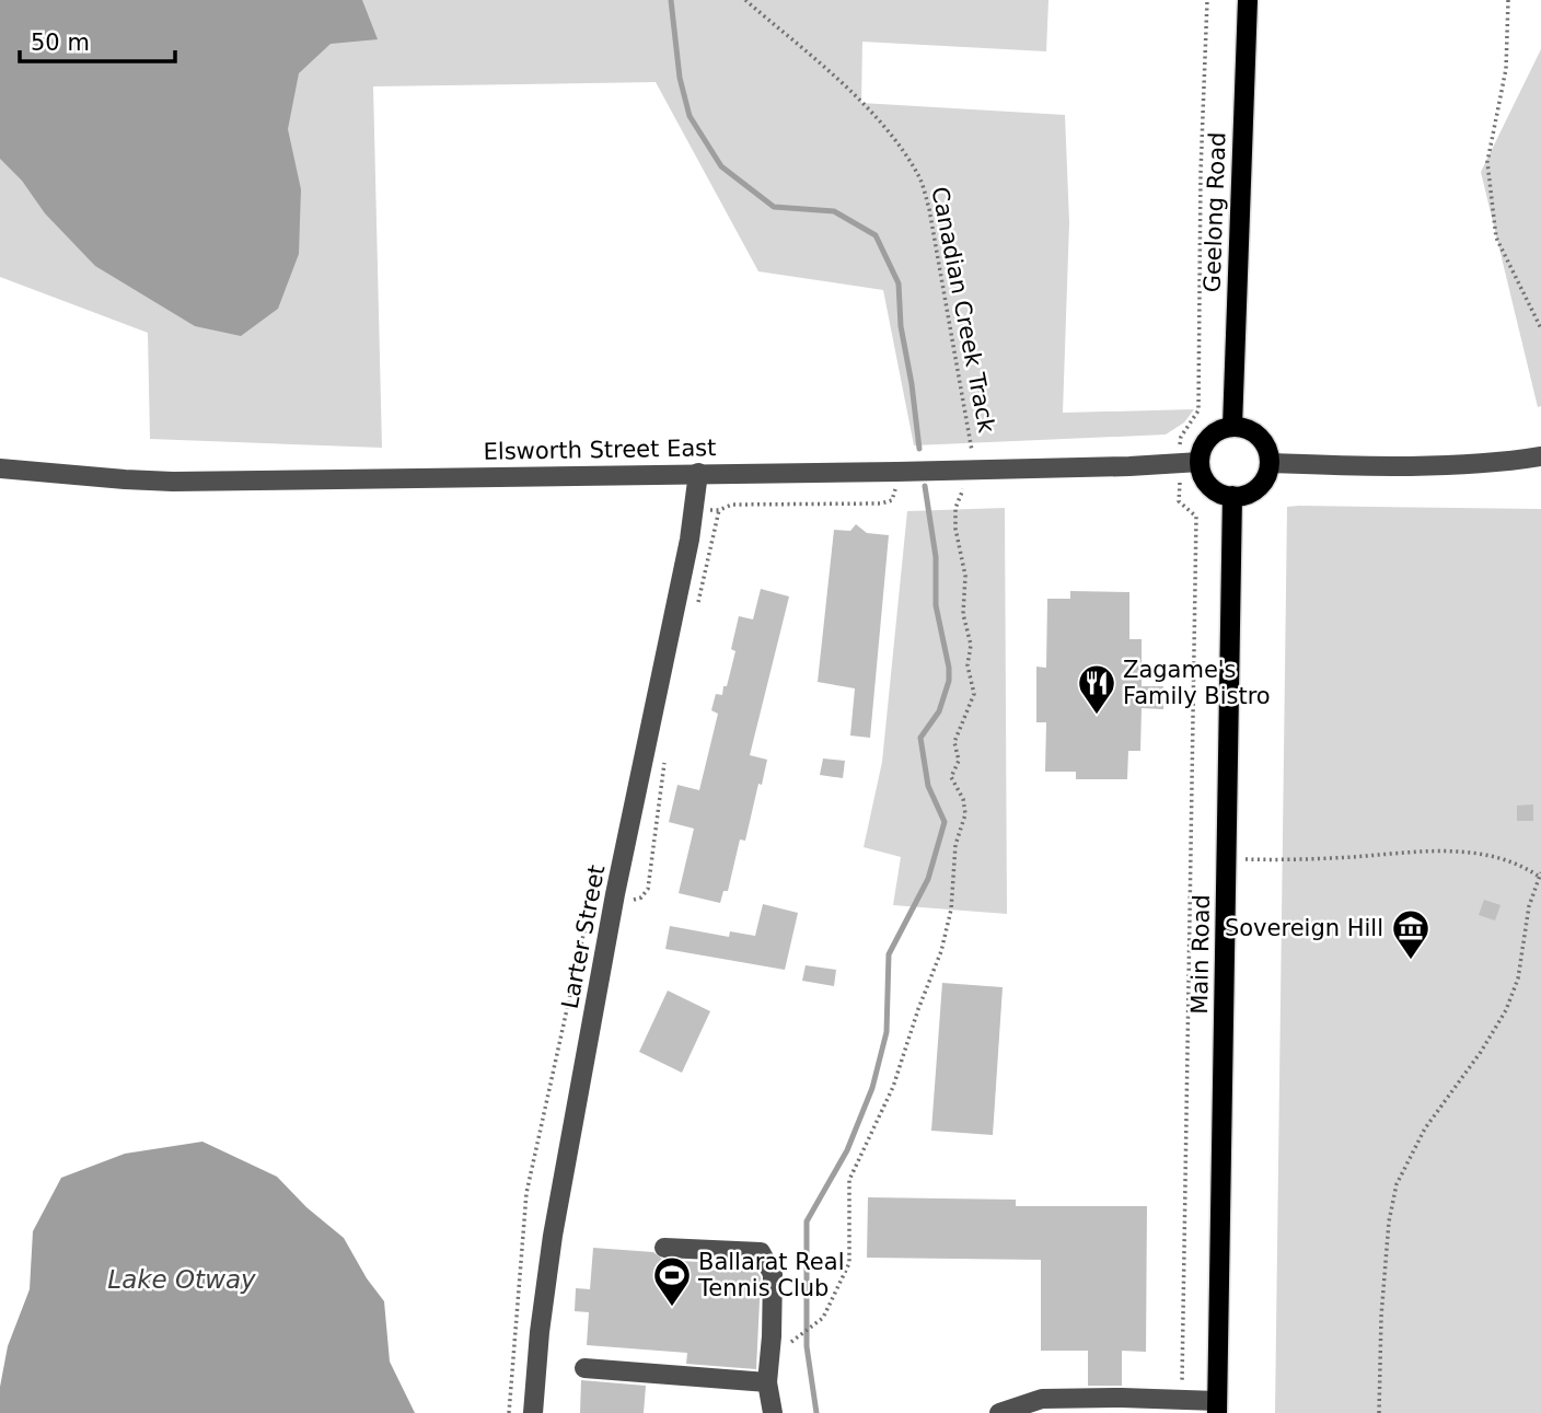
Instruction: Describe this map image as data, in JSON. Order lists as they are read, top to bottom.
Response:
{
  "streets": {
    "main road": ["Geelong Road", "Main Road"],
    "street": ["Elsworth Street East", "Larter Street"],
    "path": ["Canadian Creek Track"]
  },
  "crossings": [
    ["Geelong Road", "Elsworth Street East"],
    ["Geelong Road", "Main Road"],
    ["Canadian Creek Track", "Elsworth Street East"],
    ["Elsworth Street East", "Larter Street"],
    ["Elsworth Street East", "Main Road"]
  ],
  "water": ["Lake Otway"],
  "places": {
    "restaurant": ["Zagame's Family Bistro"],
    "museum": ["Sovereign Hill"],
    "sports": ["Ballarat Real Tennis Club"]
  },
  "scale_bar": "50 m"
}
